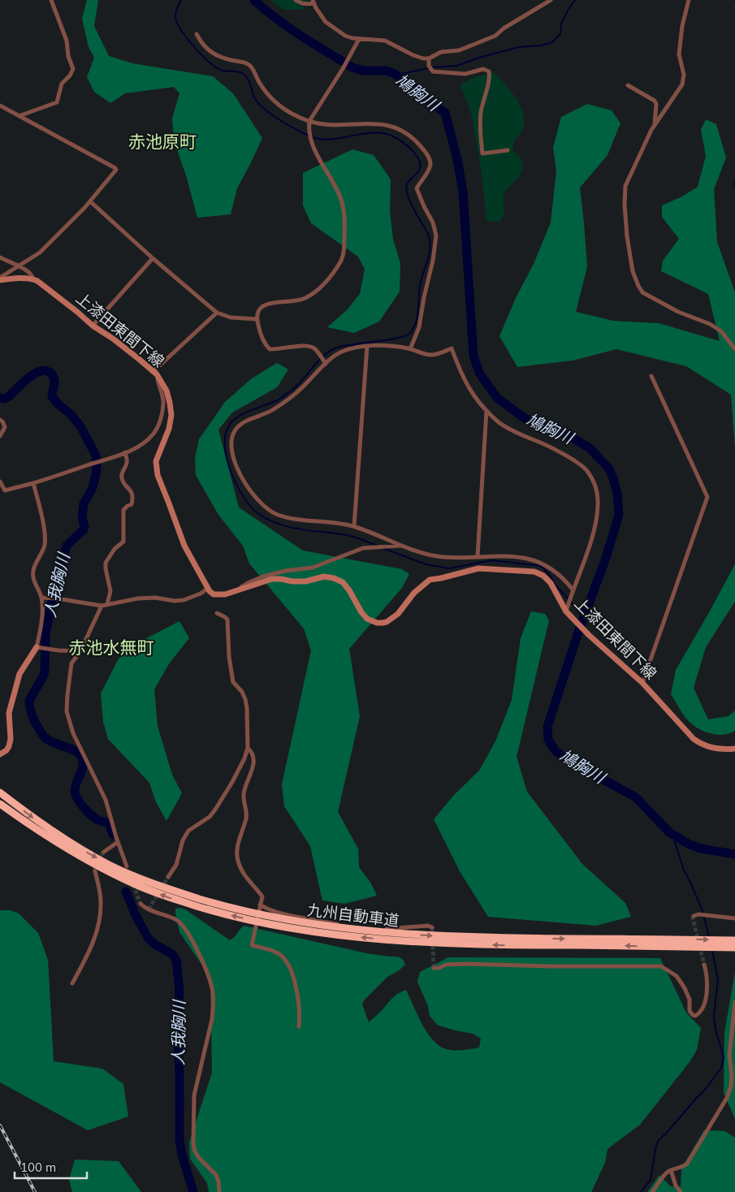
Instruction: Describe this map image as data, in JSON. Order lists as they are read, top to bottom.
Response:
{
  "streets": {
    "highway": ["九州自動車道"],
    "main road": ["上漆田東間下線"]
  },
  "districts": ["赤池原町", "赤池水無町"],
  "water": ["鳩胸川", "人我胸川"],
  "scale_bar": "100 m"
}
